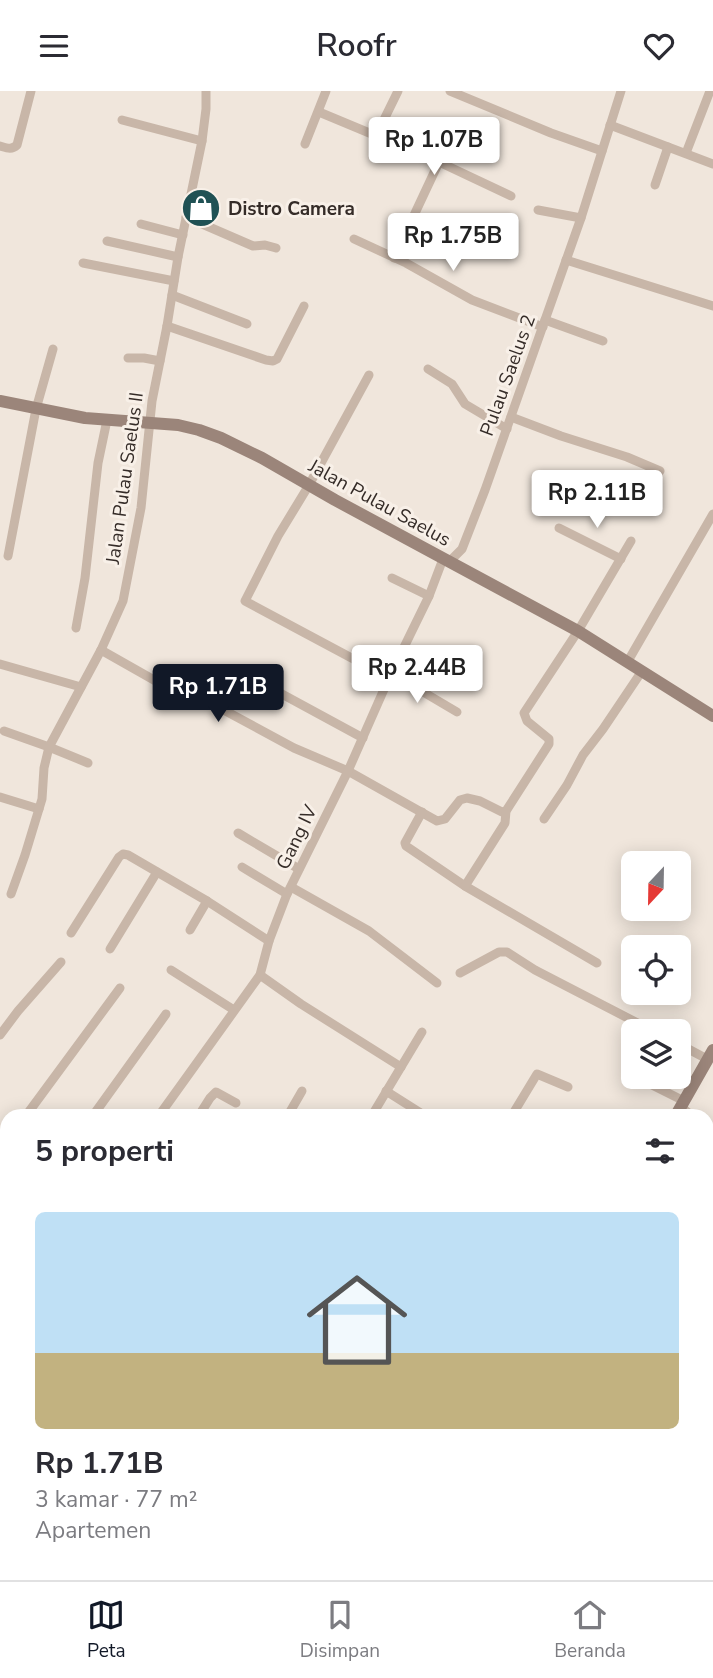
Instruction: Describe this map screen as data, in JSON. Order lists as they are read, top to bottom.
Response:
{
  "streets": {
    "street": [
      "Pulau Saelus 2",
      "Jalan Pulau Saelus II",
      "Jalan Pulau Saelus",
      "Gang IV"
    ]
  },
  "crossings": [
    ["Pulau Saelus 2", "Jalan Pulau Saelus"],
    ["Pulau Saelus 2", "Gang IV"],
    ["Jalan Pulau Saelus II", "Jalan Pulau Saelus"],
    ["Jalan Pulau Saelus", "Gang IV"]
  ],
  "places": {
    "shop": ["Distro Camera"]
  },
  "north": "bottom",
  "page": {
    "header": "Roofr",
    "price": [
      "Rp 1.07B",
      "Rp 1.75B",
      "Rp 2.11B",
      "Rp 2.44B",
      "Rp 1.71B"
    ],
    "heading": "5 properti",
    "list": [
      {
        "name": "Rp 1.71B",
        "note": "3 kamar · 77 m² · Apartemen"
      }
    ],
    "tabs": ["Peta", "Disimpan", "Beranda"]
  }
}
